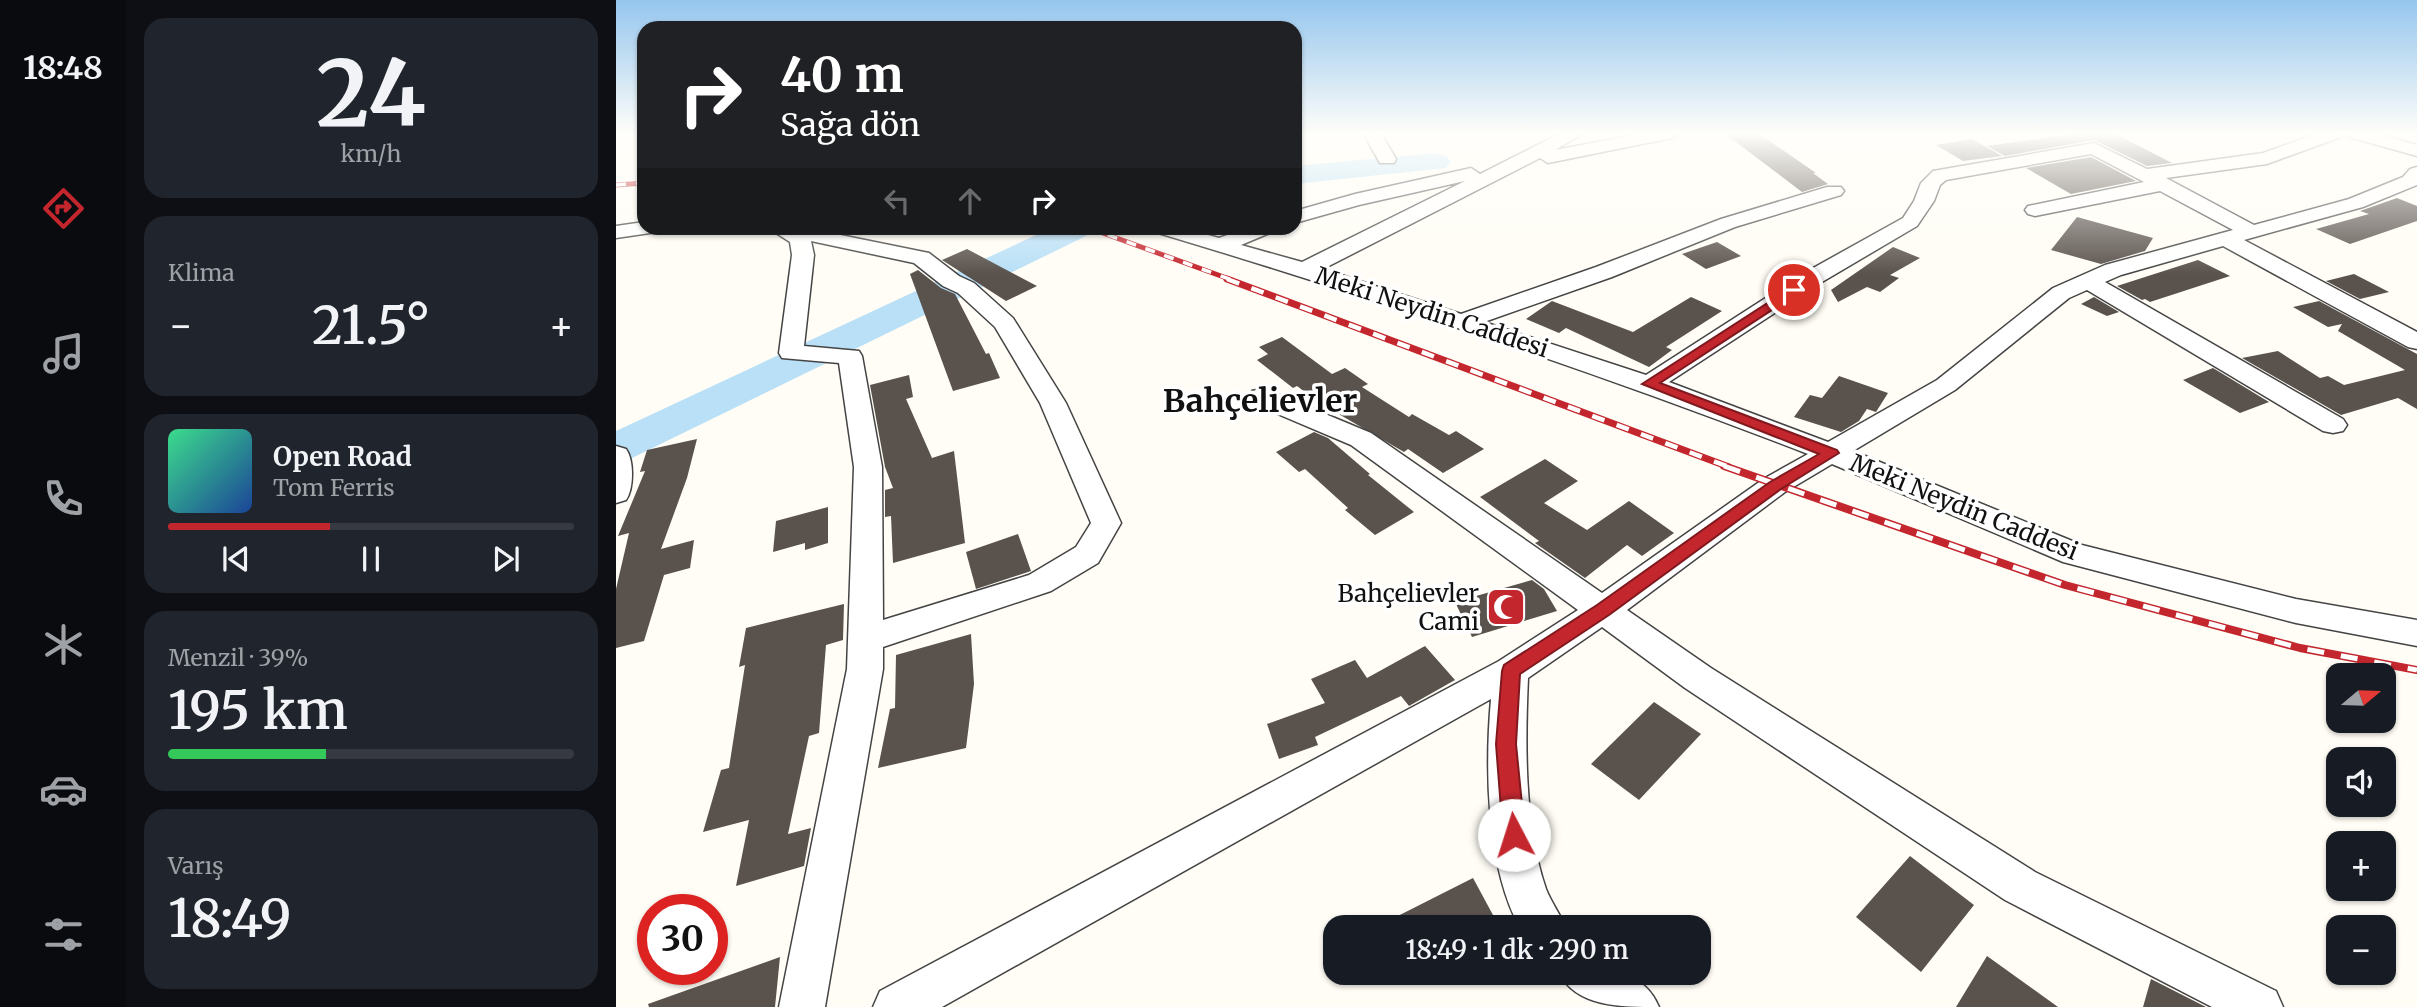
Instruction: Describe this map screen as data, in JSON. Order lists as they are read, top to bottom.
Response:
{
  "streets": {
    "street": ["Meki Neydin Caddesi"]
  },
  "districts": ["Bahçelievler"],
  "places": {
    "mosque": ["Bahçelievler Cami"]
  },
  "north": "right",
  "page": {
    "tabs": "18:48",
    "tile": [
      ["24", "km/h"],
      "Klima",
      ["Menzil · 39%", "195 km"],
      ["Varış", "18:49"]
    ],
    "turn": ["40 m", "Sağa dön"],
    "heat": ["−", "21.5°", "+"],
    "song": ["Open Road", "Tom Ferris"],
    "map_buttons": ["+", "−"],
    "limit": "30",
    "trip": "18:49 · 1 dk · 290 m"
  }
}
